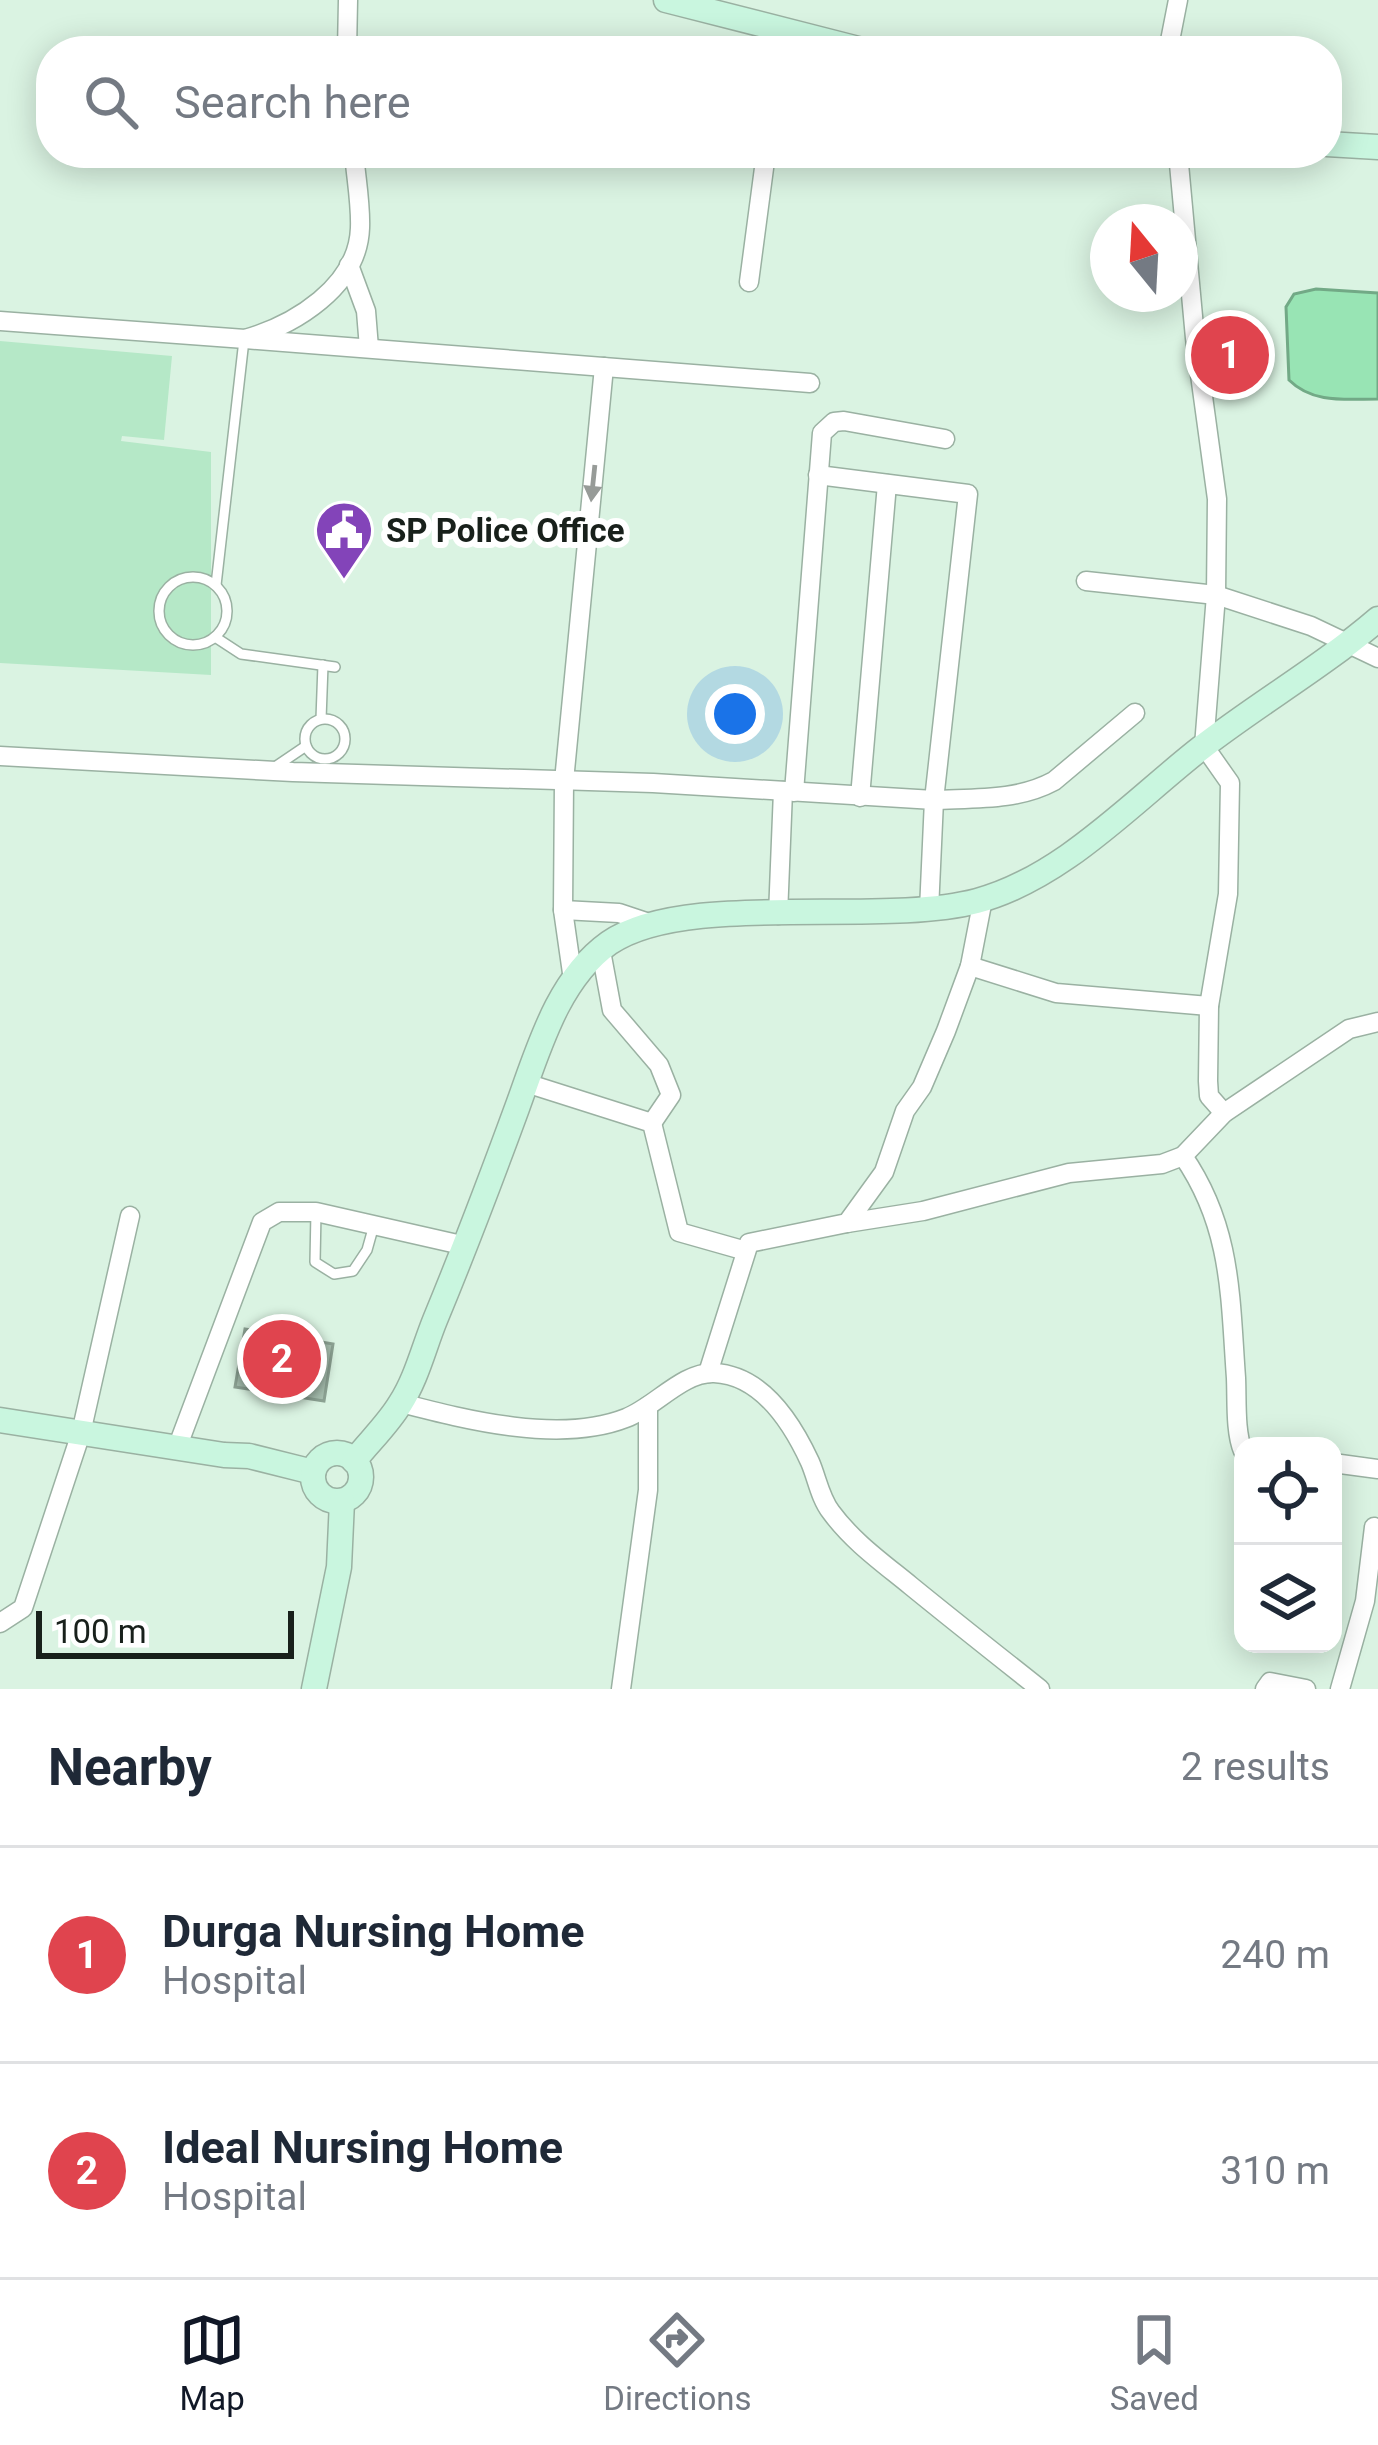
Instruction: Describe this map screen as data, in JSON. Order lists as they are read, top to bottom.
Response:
{
  "places": {
    "public building": ["SP Police Office"]
  },
  "scale_bar": "100 m",
  "north": "top",
  "page": {
    "search": "Search here",
    "pins": ["1", "2"],
    "scale": "100 m",
    "heading": ["Nearby", "2 results"],
    "list": [
      {
        "mark": "1",
        "name": "Durga Nursing Home",
        "note": "Hospital",
        "value": "240 m"
      },
      {
        "mark": "2",
        "name": "Ideal Nursing Home",
        "note": "Hospital",
        "value": "310 m"
      }
    ],
    "nav": ["Map", "Directions", "Saved"]
  }
}
